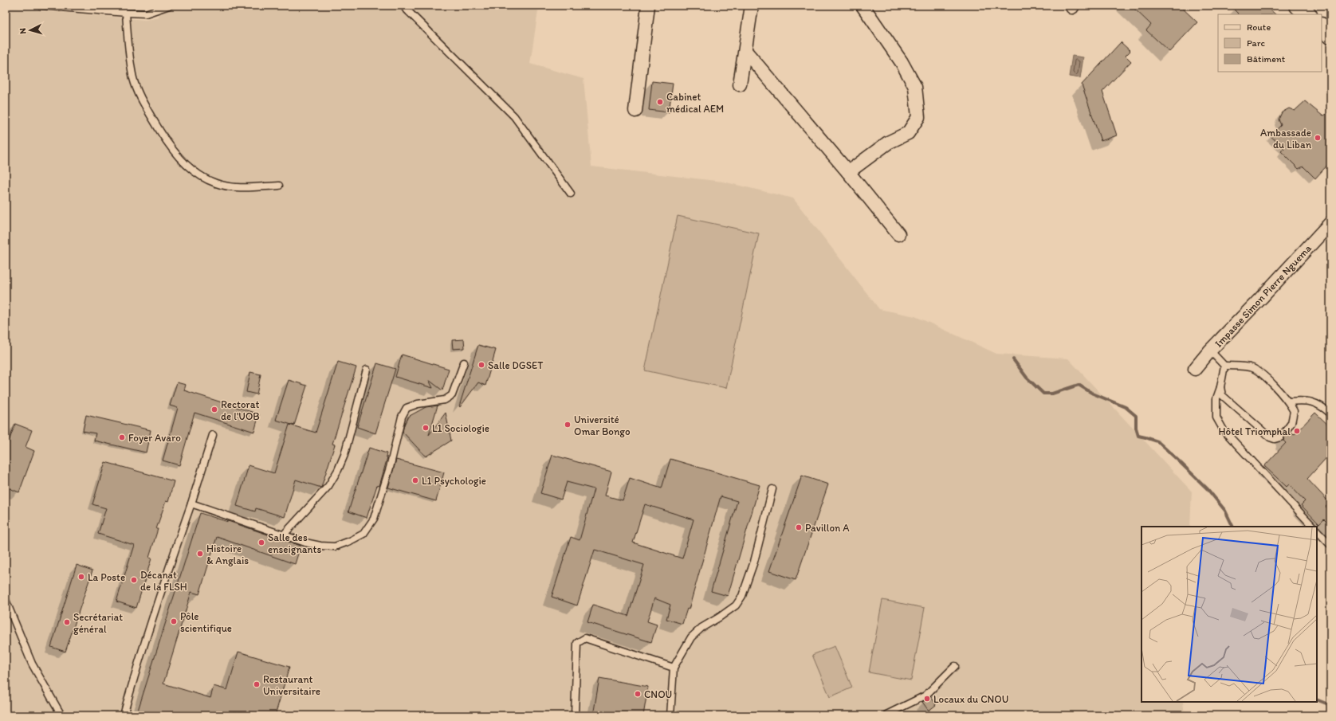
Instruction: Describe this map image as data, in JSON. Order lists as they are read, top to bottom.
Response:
{
  "streets": {
    "street": ["Impasse Simon Pierre Nguema"]
  },
  "places": [
    "Cabinet médical AEM",
    "Ambassade du Liban",
    "Salle DGSET",
    "Rectorat de l'UOB",
    "Université Omar Bongo",
    "L1 Sociologie",
    "Hôtel Triomphal",
    "Foyer Avaro",
    "L1 Psychologie",
    "Pavillon A",
    "Salle des enseignants",
    "Histoire & Anglais",
    "La Poste",
    "Décanat de la FLSH",
    "Pôle scientifique",
    "Secrétariat général",
    "Restaurant Universitaire",
    "CNOU",
    "Locaux du CNOU"
  ],
  "legend": ["Route", "Parc", "Bâtiment"],
  "north": "left"
}
